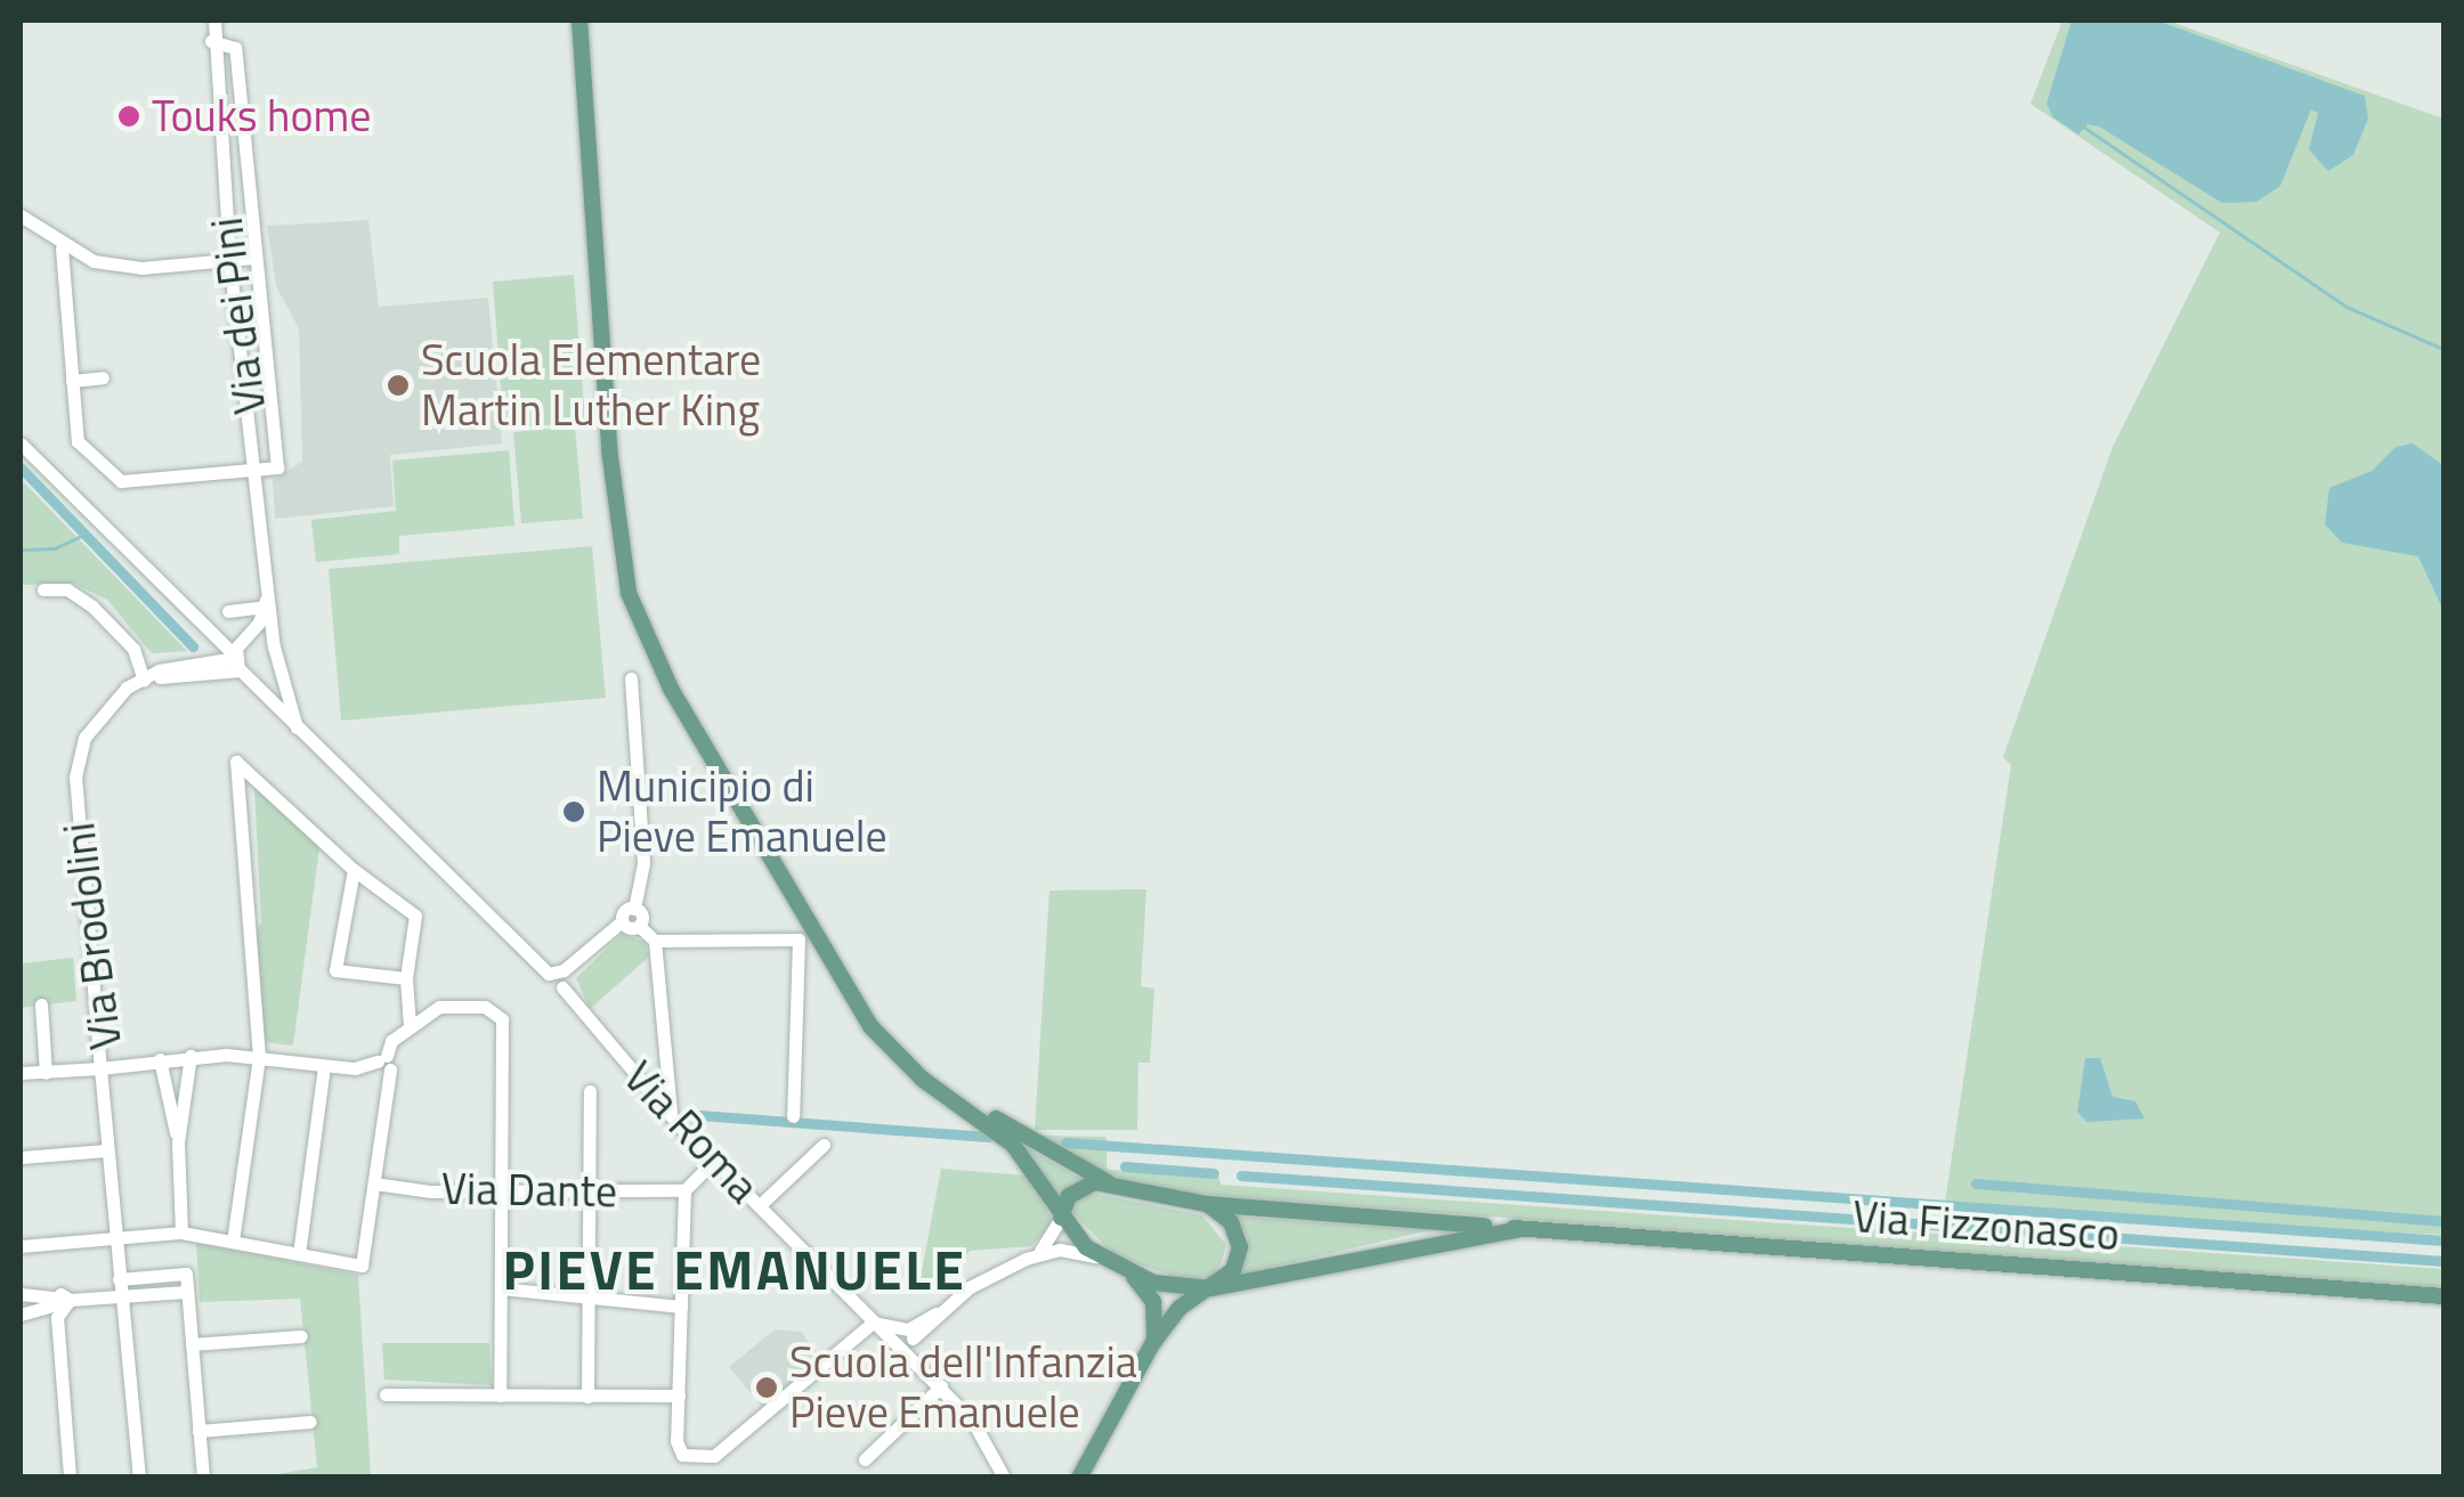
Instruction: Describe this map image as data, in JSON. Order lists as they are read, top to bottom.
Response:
{
  "streets": {
    "main road": ["Via Fizzonasco"],
    "street": [
      "Via dei Pini",
      "Via Brodolini",
      "Via Roma",
      "Via Dante"
    ]
  },
  "districts": ["PIEVE EMANUELE"],
  "places": [
    "Touks home",
    "Scuola Elementare Martin Luther King",
    "Municipio di Pieve Emanuele",
    "Scuola dell'Infanzia Pieve Emanuele"
  ]
}
